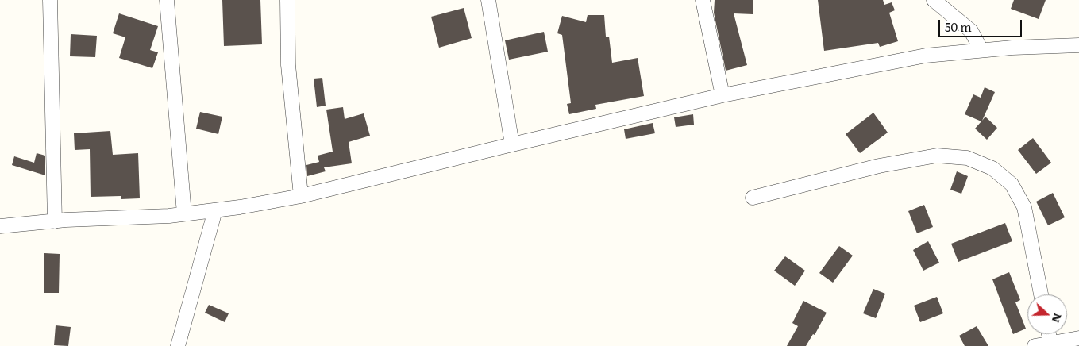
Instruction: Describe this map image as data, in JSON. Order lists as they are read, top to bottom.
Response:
{
  "scale_bar": "50 m",
  "north": "right"
}
